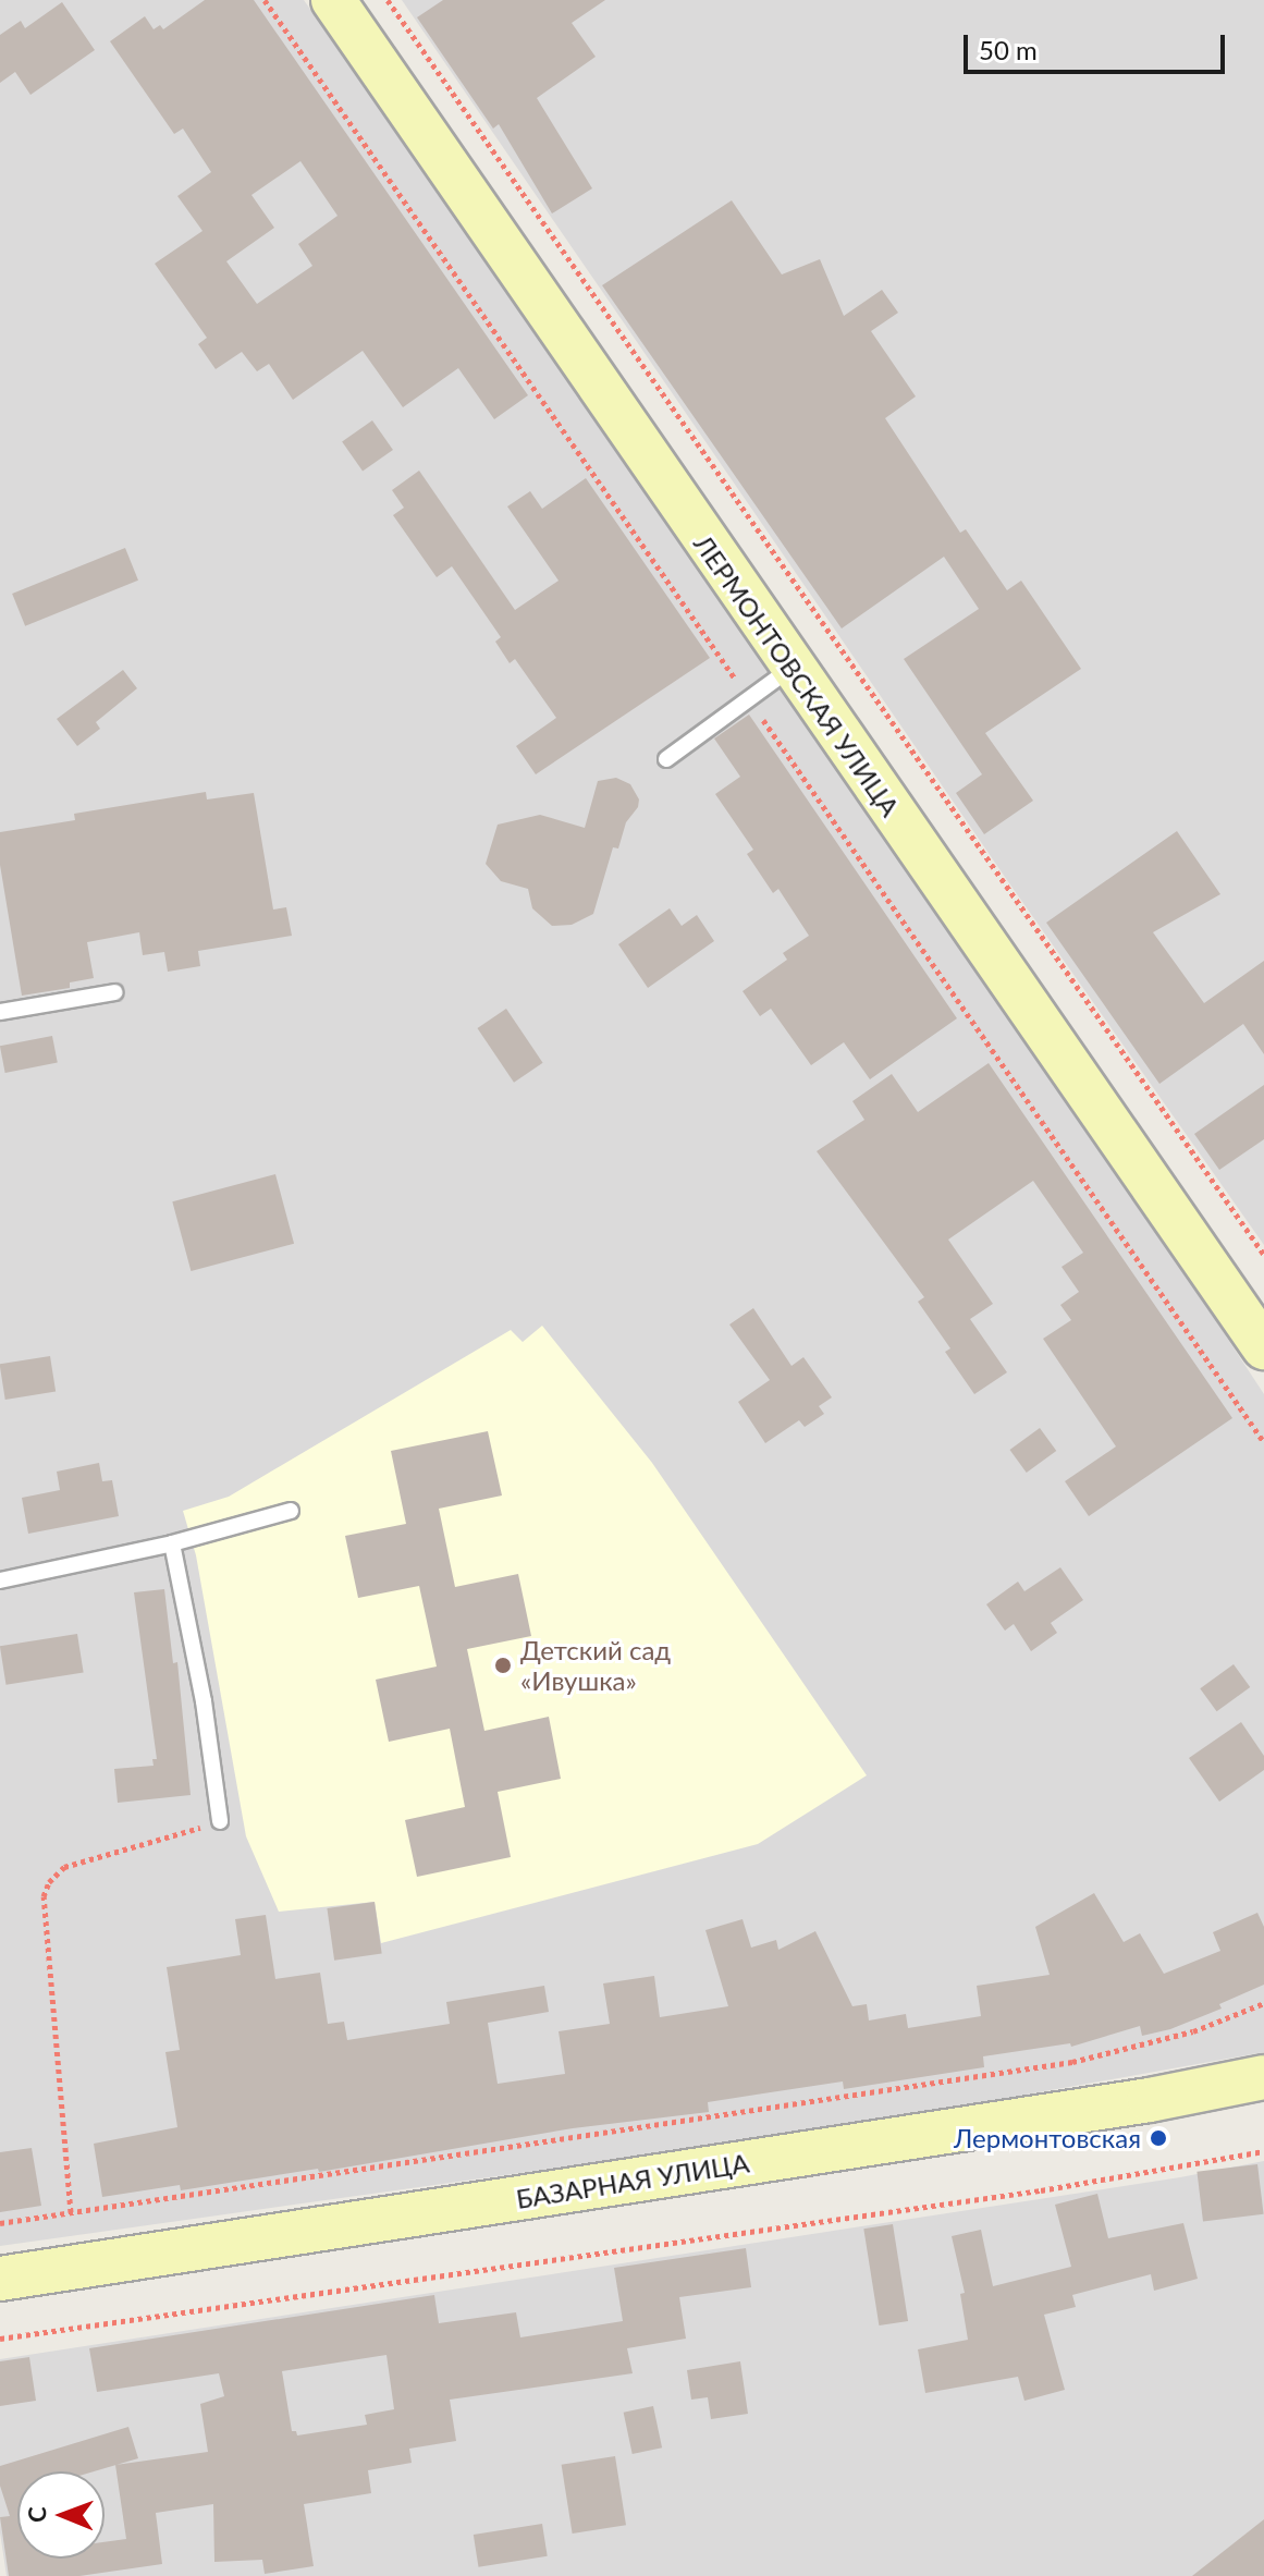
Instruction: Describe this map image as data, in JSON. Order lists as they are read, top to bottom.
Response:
{
  "streets": {
    "main road": ["ЛЕРМОНТОВСКАЯ УЛИЦА", "БАЗАРНАЯ УЛИЦА"]
  },
  "places": ["Детский сад «Ивушка»", "Лермонтовская"],
  "scale_bar": "50 m",
  "north": "left"
}
